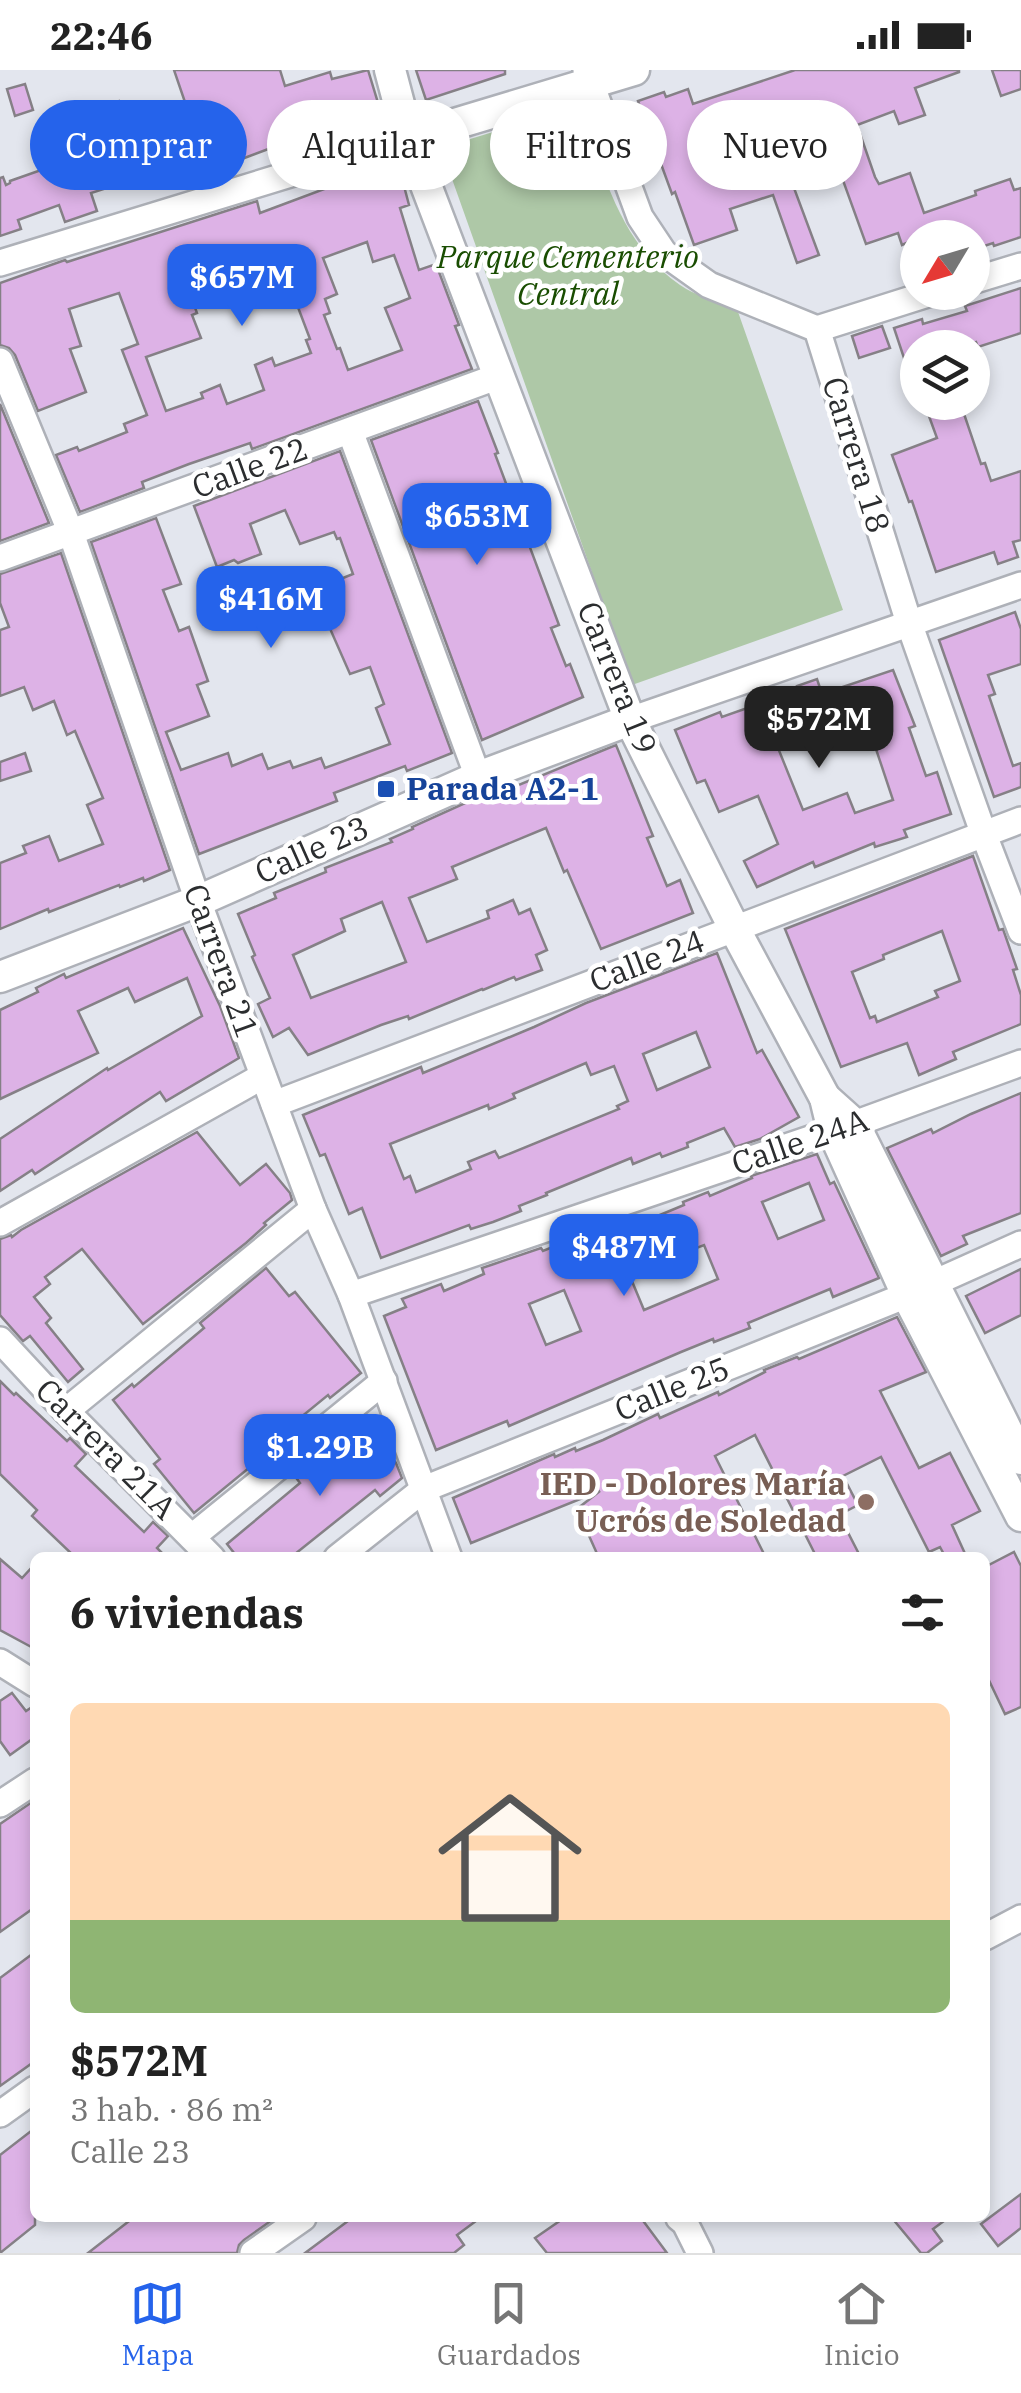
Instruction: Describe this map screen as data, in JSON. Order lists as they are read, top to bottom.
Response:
{
  "streets": {
    "street": [
      "Carrera 18",
      "Calle 22",
      "Carrera 19",
      "Calle 23",
      "Carrera 21",
      "Calle 24",
      "Calle 24A",
      "Calle 25",
      "Carrera 21A"
    ]
  },
  "crossings": [
    ["Carrera 18", "Calle 23"],
    ["Carrera 18", "Calle 24"],
    ["Calle 22", "Carrera 19"],
    ["Calle 22", "Carrera 21"],
    ["Carrera 19", "Calle 23"],
    ["Carrera 19", "Calle 24"],
    ["Carrera 19", "Calle 24A"],
    ["Carrera 19", "Calle 25"],
    ["Calle 23", "Carrera 21"],
    ["Carrera 21", "Calle 24"],
    ["Carrera 21", "Calle 24A"],
    ["Carrera 21", "Calle 25"]
  ],
  "parks": ["Parque Cementerio Central"],
  "places": {
    "transit": ["Parada A2-1"],
    "other": ["IED - Dolores María Ucrós de Soledad"]
  },
  "north": "bottom left",
  "page": {
    "status": "22:46",
    "chip": [
      "Comprar",
      "Alquilar",
      "Filtros",
      "Nuevo"
    ],
    "price": [
      "$657M",
      "$653M",
      "$416M",
      "$572M",
      "$487M",
      "$1.29B"
    ],
    "heading": "6 viviendas",
    "list": [
      {
        "name": "$572M",
        "note": "3 hab. · 86 m² · Calle 23"
      }
    ],
    "tabs": ["Mapa", "Guardados", "Inicio"]
  }
}
